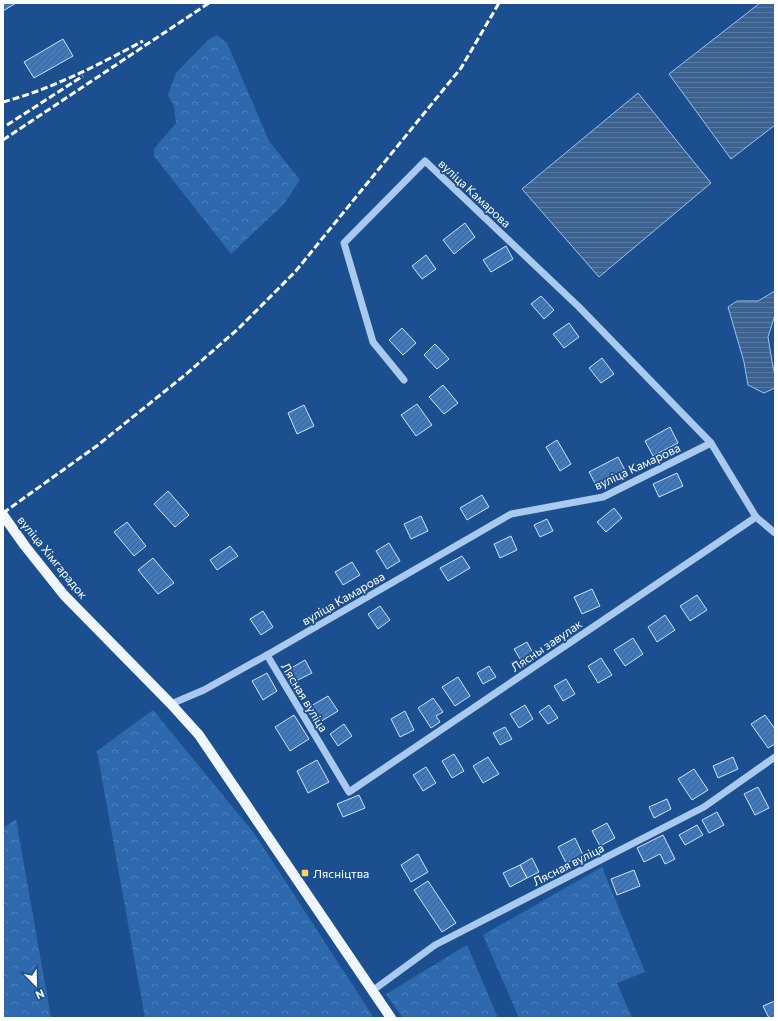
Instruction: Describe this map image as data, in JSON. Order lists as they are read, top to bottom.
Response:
{
  "streets": {
    "main road": ["вуліца Хімгарадок"],
    "street": ["вуліца Камарова", "Лясны завулак", "Лясная вуліца"]
  },
  "crossings": [
    ["вуліца Камарова", "вуліца Хімгарадок"],
    ["вуліца Камарова", "Лясная вуліца"],
    ["вуліца Хімгарадок", "Лясная вуліца"],
    ["Лясны завулак", "Лясная вуліца"]
  ],
  "places": {
    "transit": ["Лясніцтва"]
  },
  "north": "bottom right"
}
